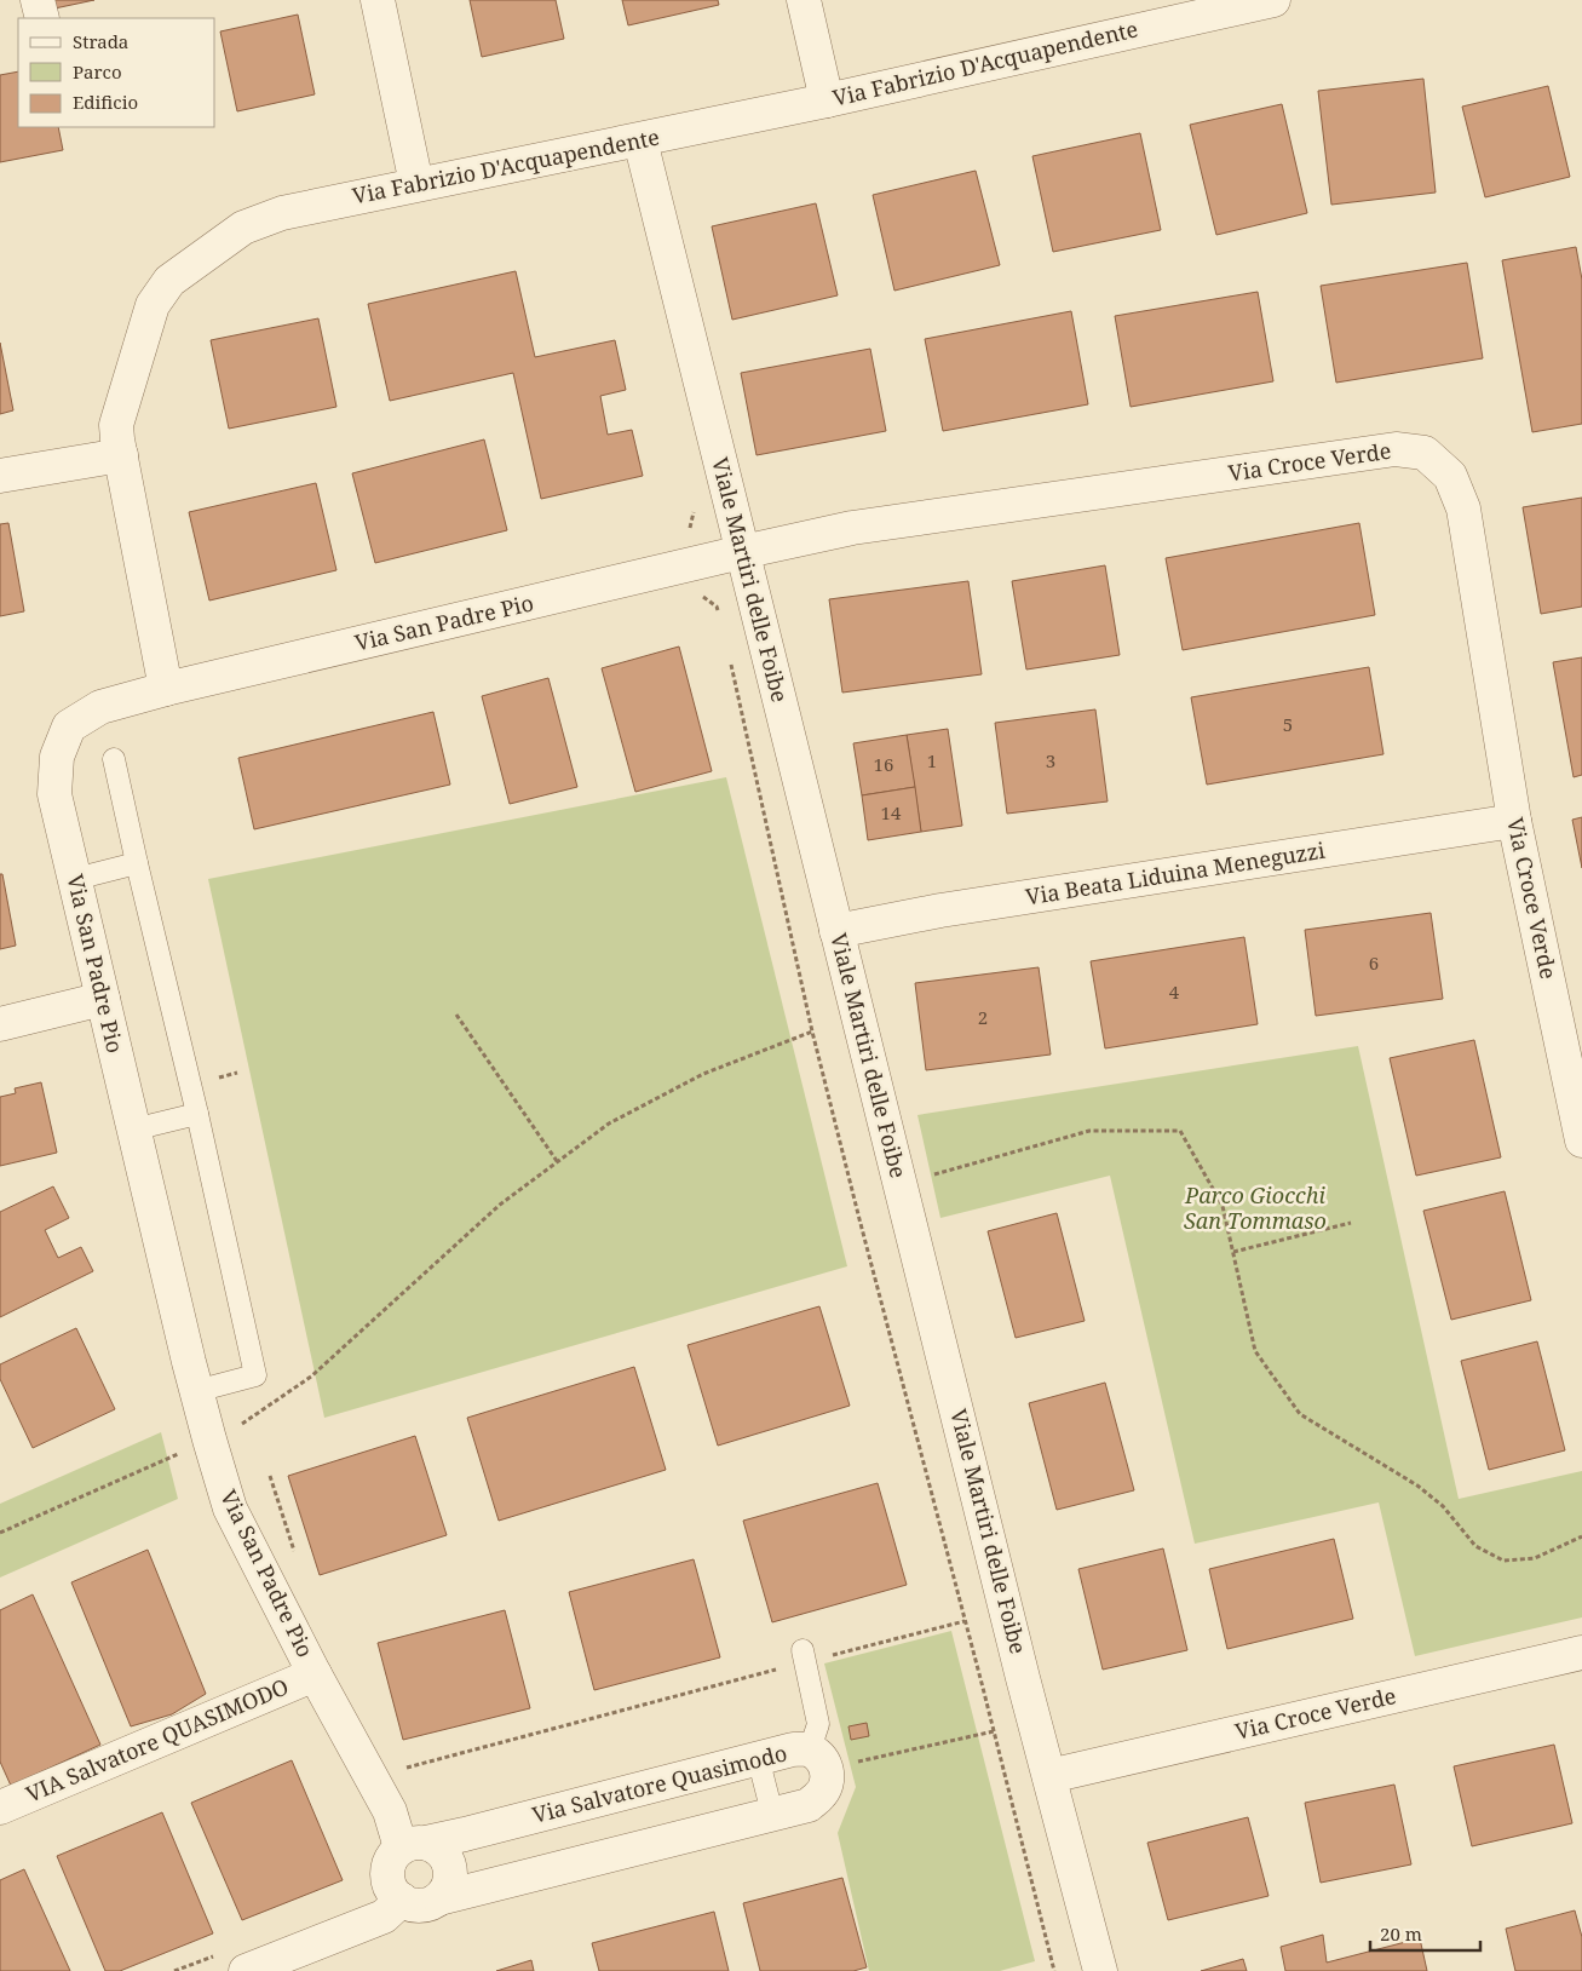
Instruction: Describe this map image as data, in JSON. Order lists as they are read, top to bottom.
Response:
{
  "streets": {
    "street": [
      "Via Fabrizio D'Acquapendente",
      "Via Croce Verde",
      "Viale Martiri delle Foibe",
      "Via San Padre Pio",
      "Via Beata Liduina Meneguzzi",
      "VIA Salvatore QUASIMODO",
      "Via Salvatore Quasimodo"
    ]
  },
  "crossings": [
    ["Via Fabrizio D'Acquapendente", "Viale Martiri delle Foibe"],
    ["Via Fabrizio D'Acquapendente", "Via San Padre Pio"],
    ["Via Croce Verde", "Viale Martiri delle Foibe"],
    ["Via Croce Verde", "Via San Padre Pio"],
    ["Via Croce Verde", "Via Beata Liduina Meneguzzi"],
    ["Viale Martiri delle Foibe", "Via San Padre Pio"],
    ["Viale Martiri delle Foibe", "Via Beata Liduina Meneguzzi"],
    ["Via San Padre Pio", "VIA Salvatore QUASIMODO"],
    ["Via San Padre Pio", "Via Salvatore Quasimodo"]
  ],
  "parks": ["Parco Giocchi San Tommaso"],
  "house_numbers": [
    "5",
    "1",
    "3",
    "16",
    "14",
    "6",
    "4",
    "2"
  ],
  "legend": ["Strada", "Parco", "Edificio"],
  "scale_bar": "20 m"
}
